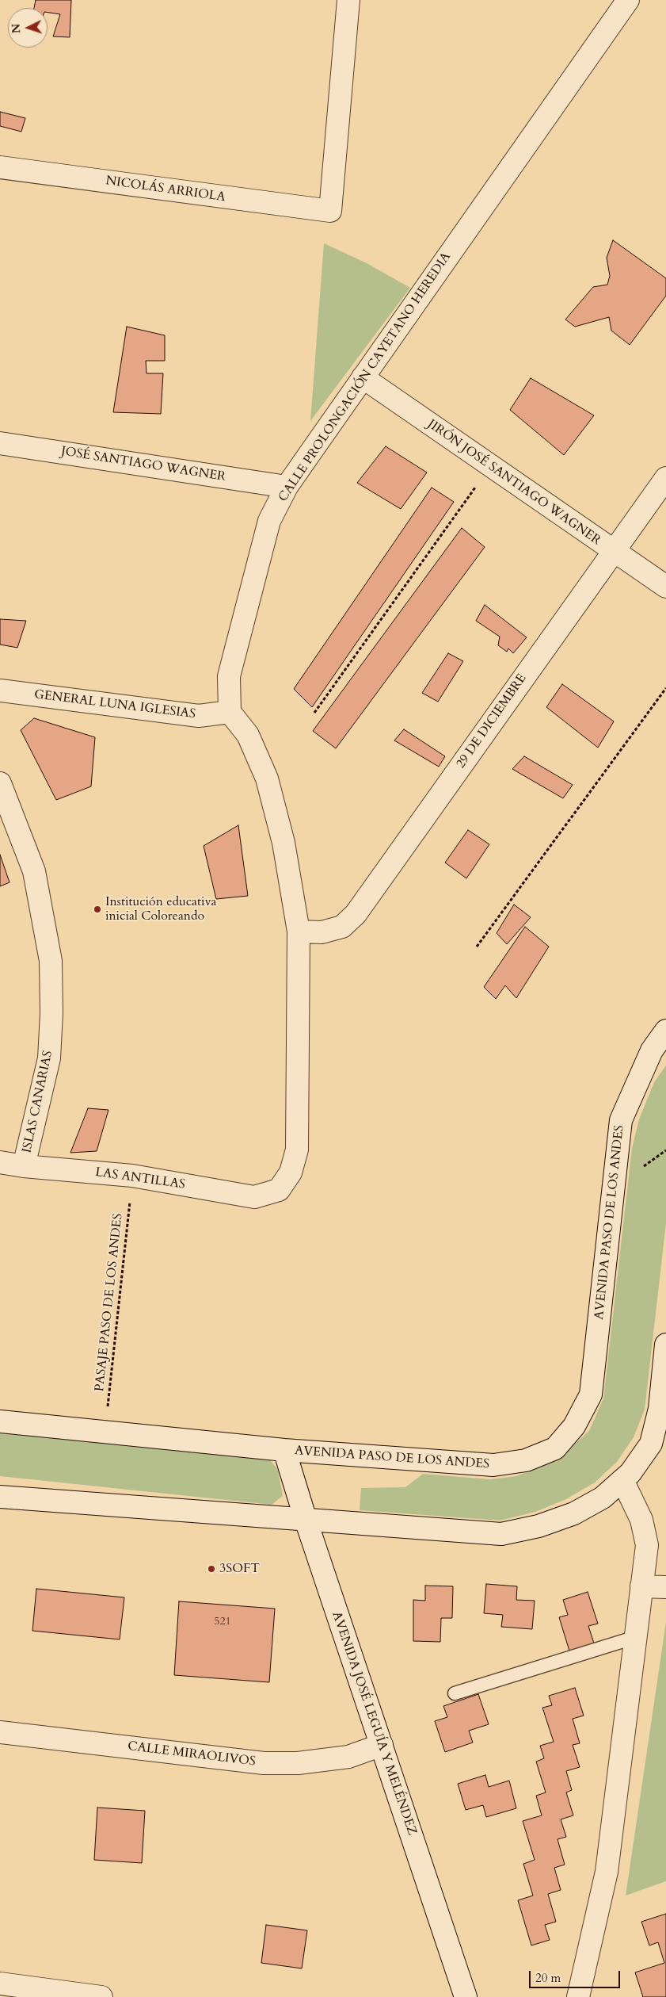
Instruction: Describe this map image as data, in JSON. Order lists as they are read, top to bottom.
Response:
{
  "streets": {
    "street": [
      "NICOLÁS ARRIOLA",
      "CALLE PROLONGACIÓN CAYETANO HEREDIA",
      "JOSÉ SANTIAGO WAGNER",
      "JIRÓN JOSÉ SANTIAGO WAGNER",
      "GENERAL LUNA IGLESIAS",
      "29 DE DICIEMBRE",
      "ISLAS CANARIAS",
      "LAS ANTILLAS",
      "AVENIDA PASO DE LOS ANDES",
      "AVENIDA JOSÉ LEGUÍA Y MELÉNDEZ",
      "CALLE MIRAOLIVOS"
    ],
    "path": ["PASAJE PASO DE LOS ANDES"]
  },
  "crossings": [
    ["CALLE PROLONGACIÓN CAYETANO HEREDIA", "JOSÉ SANTIAGO WAGNER"],
    ["CALLE PROLONGACIÓN CAYETANO HEREDIA", "JIRÓN JOSÉ SANTIAGO WAGNER"],
    ["CALLE PROLONGACIÓN CAYETANO HEREDIA", "GENERAL LUNA IGLESIAS"],
    ["JIRÓN JOSÉ SANTIAGO WAGNER", "29 DE DICIEMBRE"],
    ["29 DE DICIEMBRE", "LAS ANTILLAS"],
    ["ISLAS CANARIAS", "LAS ANTILLAS"],
    ["LAS ANTILLAS", "PASAJE PASO DE LOS ANDES"],
    ["AVENIDA PASO DE LOS ANDES", "PASAJE PASO DE LOS ANDES"],
    ["AVENIDA PASO DE LOS ANDES", "AVENIDA JOSÉ LEGUÍA Y MELÉNDEZ"],
    ["AVENIDA JOSÉ LEGUÍA Y MELÉNDEZ", "CALLE MIRAOLIVOS"]
  ],
  "places": ["Institución educativa inicial Coloreando", "3SOFT"],
  "house_numbers": ["521"],
  "scale_bar": "20 m",
  "north": "left"
}
